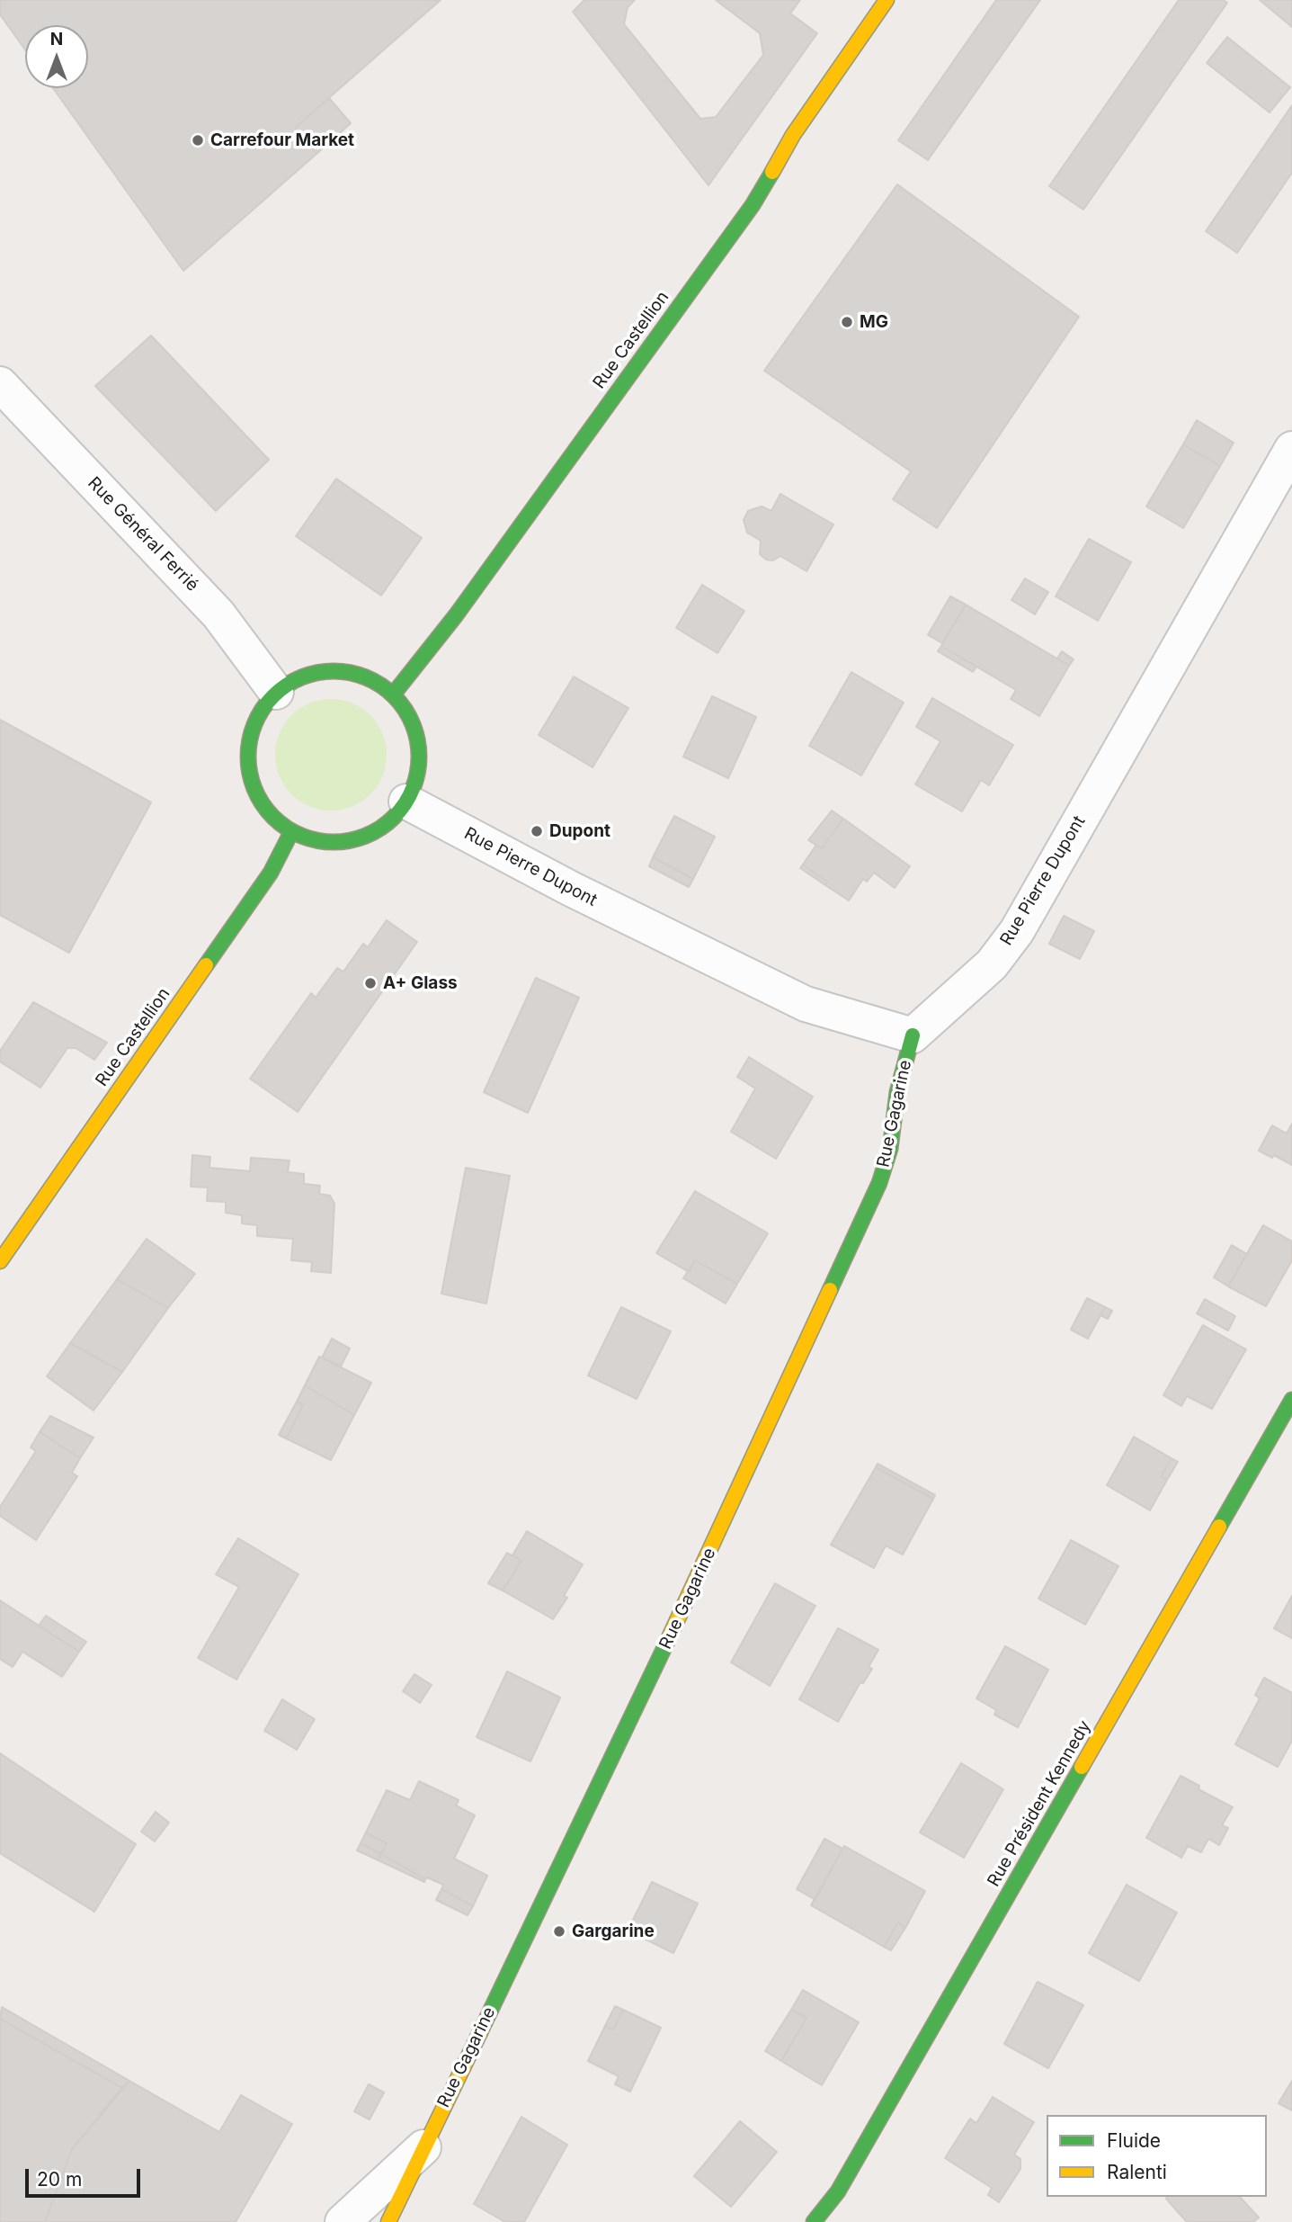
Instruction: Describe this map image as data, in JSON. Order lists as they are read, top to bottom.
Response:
{
  "streets": {
    "street": [
      "Rue Castellion",
      "Rue Général Ferrié",
      "Rue Pierre Dupont",
      "Rue Gagarine",
      "Rue Président Kennedy"
    ]
  },
  "crossings": [
    ["Rue Castellion", "Rue Général Ferrié"],
    ["Rue Castellion", "Rue Pierre Dupont"],
    ["Rue Général Ferrié", "Rue Pierre Dupont"],
    ["Rue Pierre Dupont", "Rue Gagarine"]
  ],
  "places": [
    "Carrefour Market",
    "MG",
    "Dupont",
    "A+ Glass",
    "Gargarine"
  ],
  "legend": ["Fluide", "Ralenti"],
  "scale_bar": "20 m",
  "north": "top"
}
